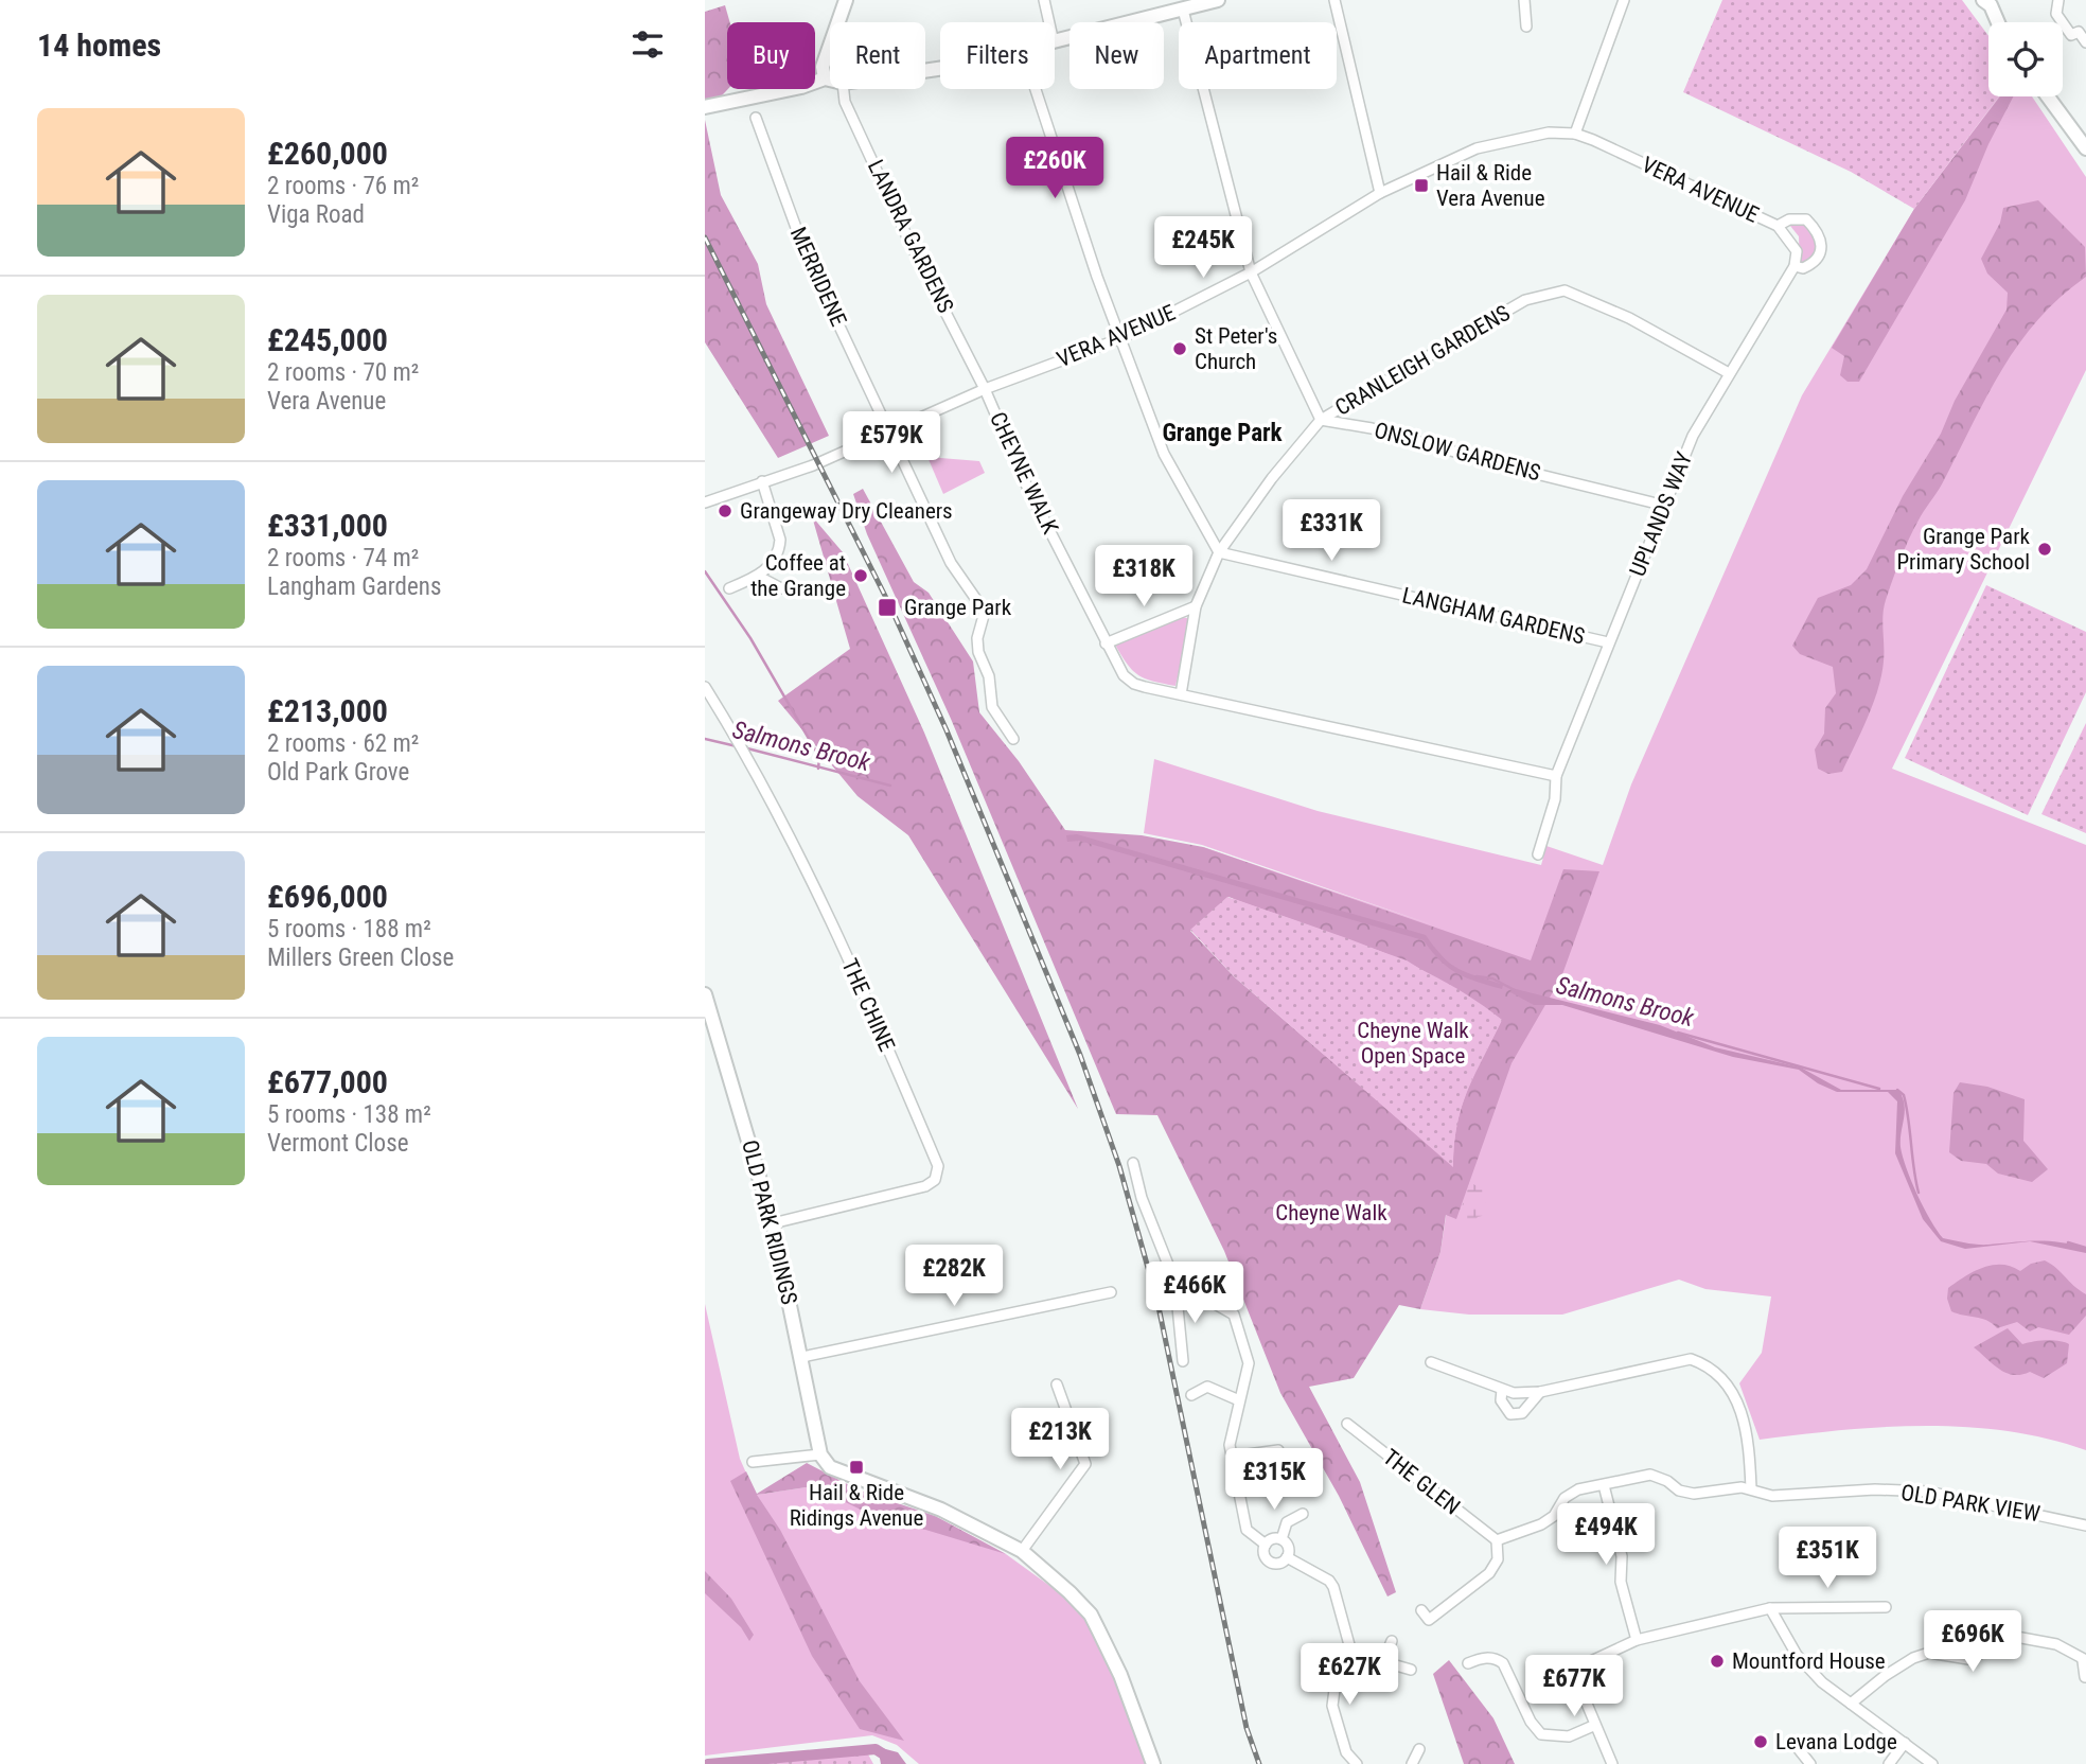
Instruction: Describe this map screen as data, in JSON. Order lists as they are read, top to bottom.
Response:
{
  "streets": {
    "street": [
      "VERA AVENUE",
      "LANDRA GARDENS",
      "MERRIDENE",
      "CRANLEIGH GARDENS",
      "ONSLOW GARDENS",
      "CHEYNE WALK",
      "UPLANDS WAY",
      "LANGHAM GARDENS",
      "THE CHINE",
      "OLD PARK RIDINGS",
      "THE GLEN",
      "OLD PARK VIEW"
    ]
  },
  "crossings": [
    ["VERA AVENUE", "LANDRA GARDENS"],
    ["VERA AVENUE", "MERRIDENE"],
    ["VERA AVENUE", "CHEYNE WALK"],
    ["VERA AVENUE", "UPLANDS WAY"],
    ["LANDRA GARDENS", "CHEYNE WALK"],
    ["CRANLEIGH GARDENS", "ONSLOW GARDENS"],
    ["CRANLEIGH GARDENS", "CHEYNE WALK"],
    ["CRANLEIGH GARDENS", "UPLANDS WAY"],
    ["CRANLEIGH GARDENS", "LANGHAM GARDENS"],
    ["ONSLOW GARDENS", "UPLANDS WAY"],
    ["CHEYNE WALK", "UPLANDS WAY"],
    ["UPLANDS WAY", "LANGHAM GARDENS"],
    ["THE CHINE", "OLD PARK RIDINGS"]
  ],
  "districts": ["Grange Park"],
  "water": ["Salmons Brook"],
  "parks": ["Cheyne Walk Open Space", "Cheyne Walk"],
  "places": {
    "transit": ["Hail & Ride Vera Avenue", "Grange Park", "Hail & Ride Ridings Avenue"],
    "other": [
      "St Peter's Church",
      "Grangeway Dry Cleaners",
      "Grange Park Primary School",
      "Coffee at the Grange",
      "Mountford House",
      "Levana Lodge"
    ]
  },
  "page": {
    "heading": "14 homes",
    "chip": [
      "Buy",
      "Rent",
      "Filters",
      "New",
      "Apartment"
    ],
    "list": [
      {
        "name": "£260,000",
        "note": "2 rooms · 76 m² · Viga Road"
      },
      {
        "name": "£245,000",
        "note": "2 rooms · 70 m² · Vera Avenue"
      },
      {
        "name": "£331,000",
        "note": "2 rooms · 74 m² · Langham Gardens"
      },
      {
        "name": "£213,000",
        "note": "2 rooms · 62 m² · Old Park Grove"
      },
      {
        "name": "£696,000",
        "note": "5 rooms · 188 m² · Millers Green Close"
      },
      {
        "name": "£677,000",
        "note": "5 rooms · 138 m² · Vermont Close"
      }
    ],
    "price": [
      "£260K",
      "£245K",
      "£579K",
      "£331K",
      "£318K",
      "£282K",
      "£466K",
      "£213K",
      "£315K",
      "£494K",
      "£351K",
      "£696K",
      "£627K",
      "£677K"
    ]
  }
}
